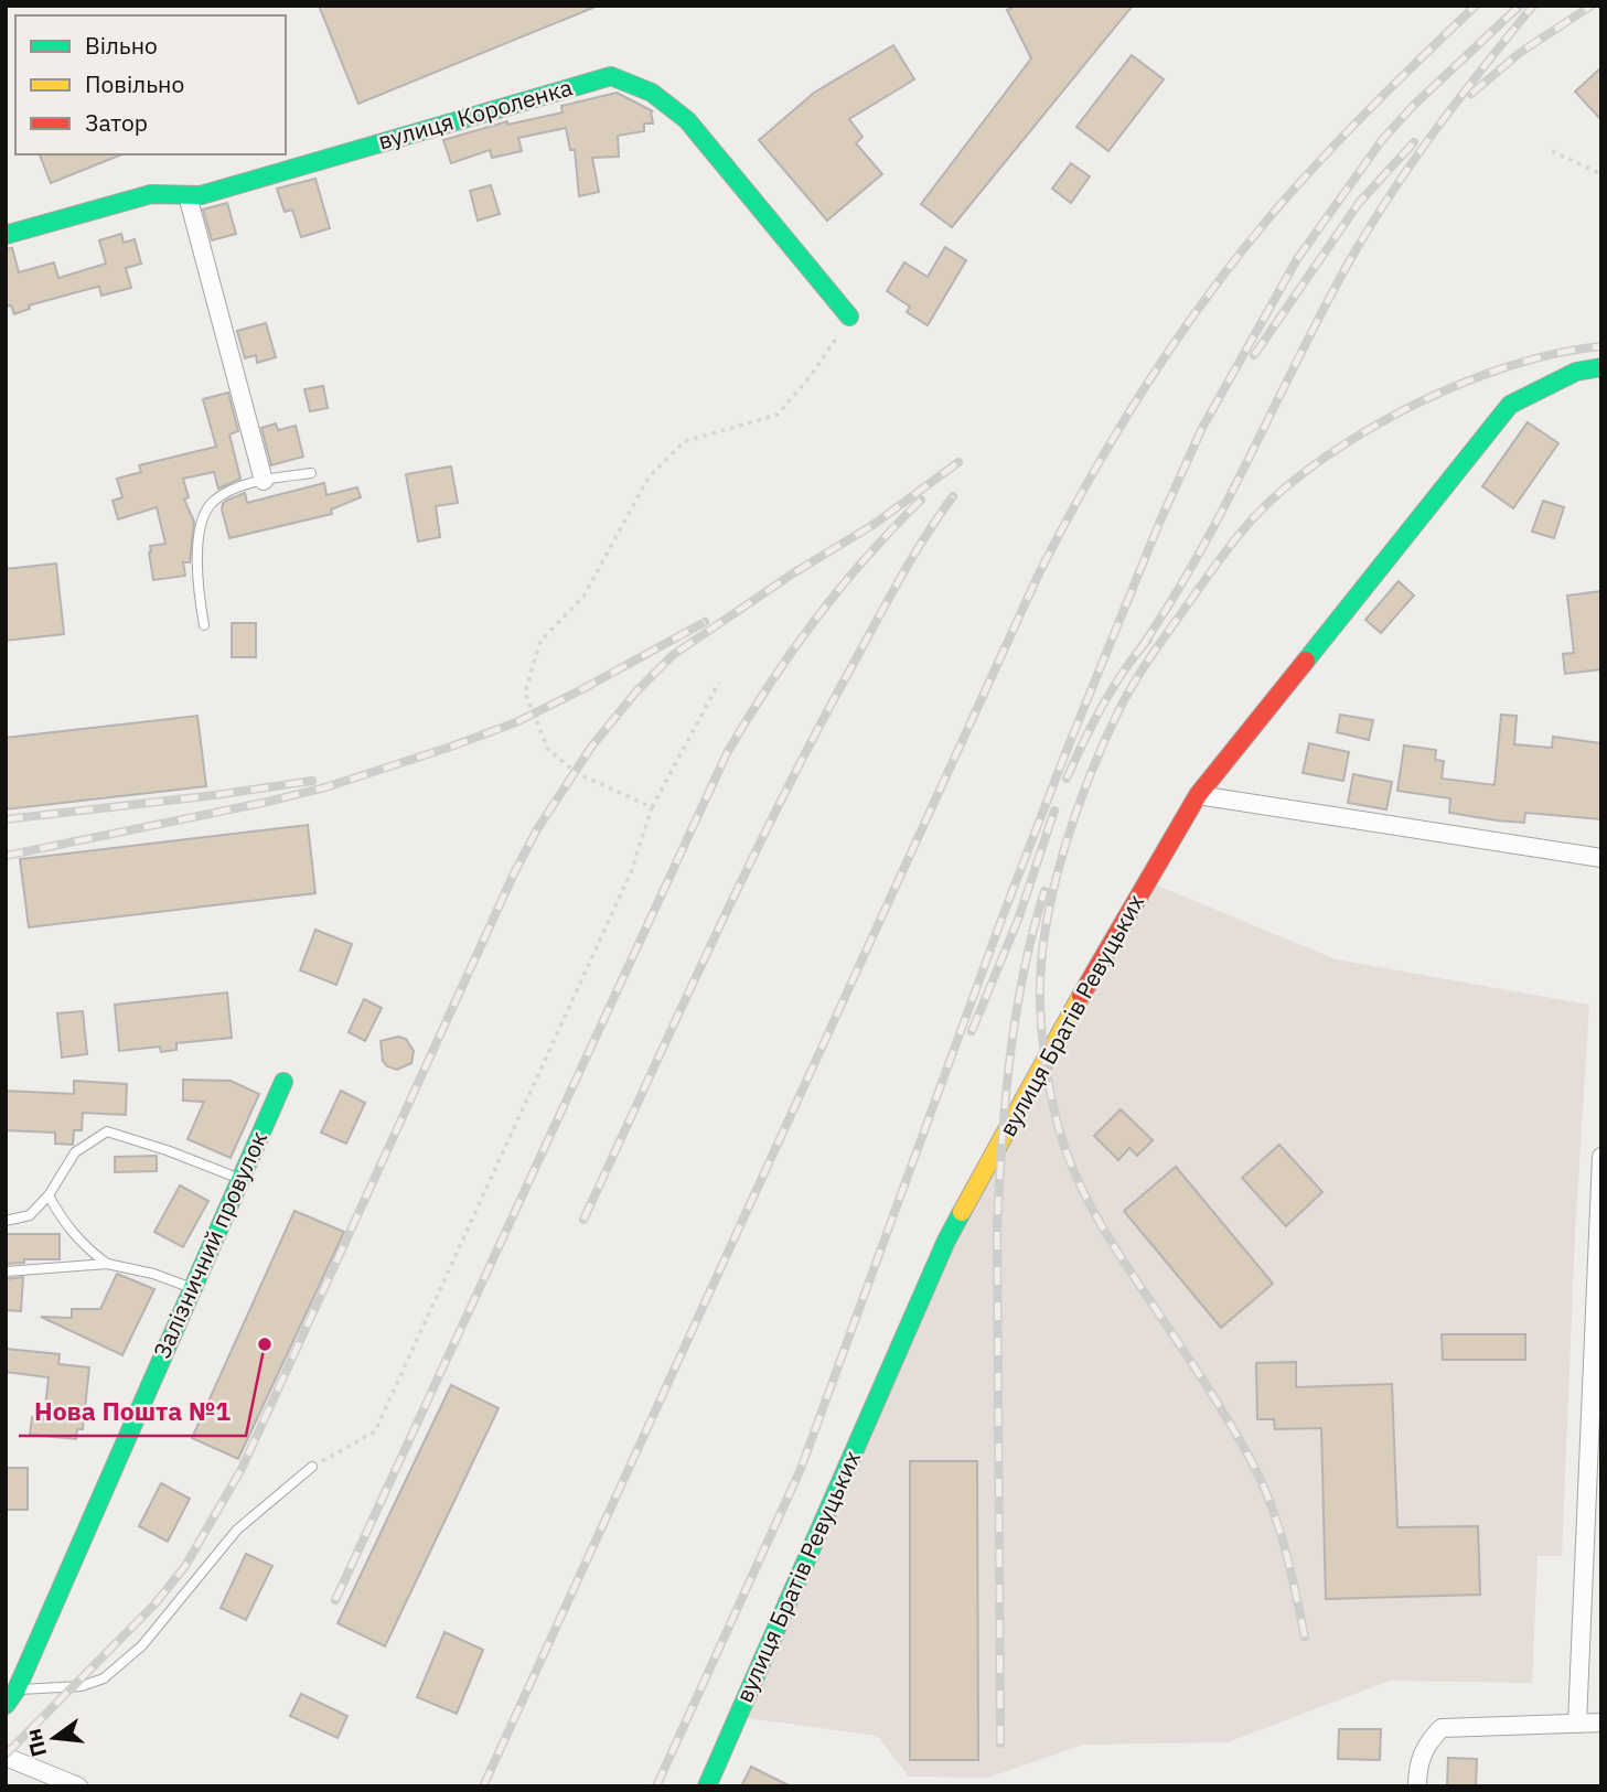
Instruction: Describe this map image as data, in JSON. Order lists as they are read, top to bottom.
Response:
{
  "streets": {
    "street": ["вулиця Короленка", "вулиця Братів Ревуцьких", "Залізничний провулок"]
  },
  "places": ["Нова Пошта №1"],
  "legend": ["Вільно", "Повільно", "Затор"],
  "north": "left"
}
